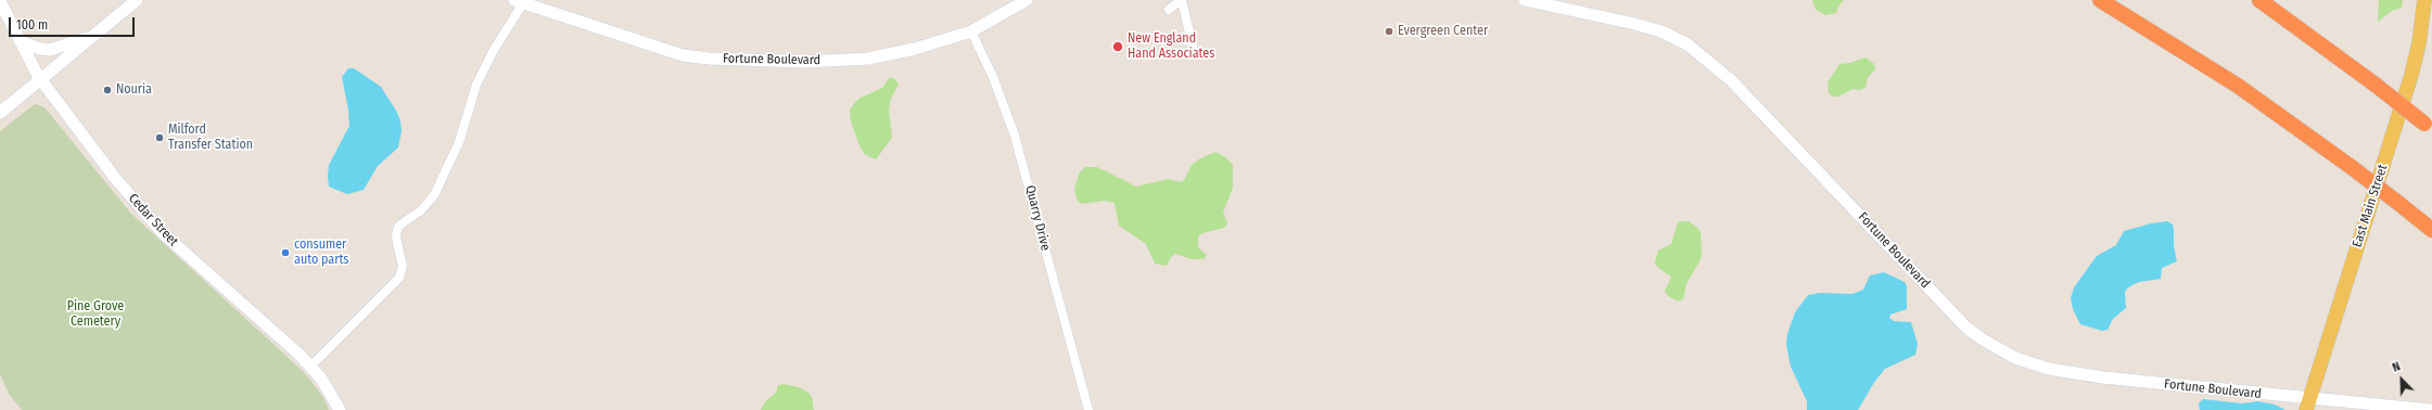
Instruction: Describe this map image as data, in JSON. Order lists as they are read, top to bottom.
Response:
{
  "streets": {
    "main road": ["Fortune Boulevard", "East Main Street", "Cedar Street"],
    "street": ["Quarry Drive"]
  },
  "crossings": [
    ["Fortune Boulevard", "East Main Street"],
    ["Fortune Boulevard", "Quarry Drive"]
  ],
  "parks": ["Pine Grove Cemetery"],
  "places": [
    "Evergreen Center",
    "New England Hand Associates",
    "Nouria",
    "Milford Transfer Station",
    "consumer auto parts"
  ],
  "scale_bar": "100 m",
  "north": "top left"
}
